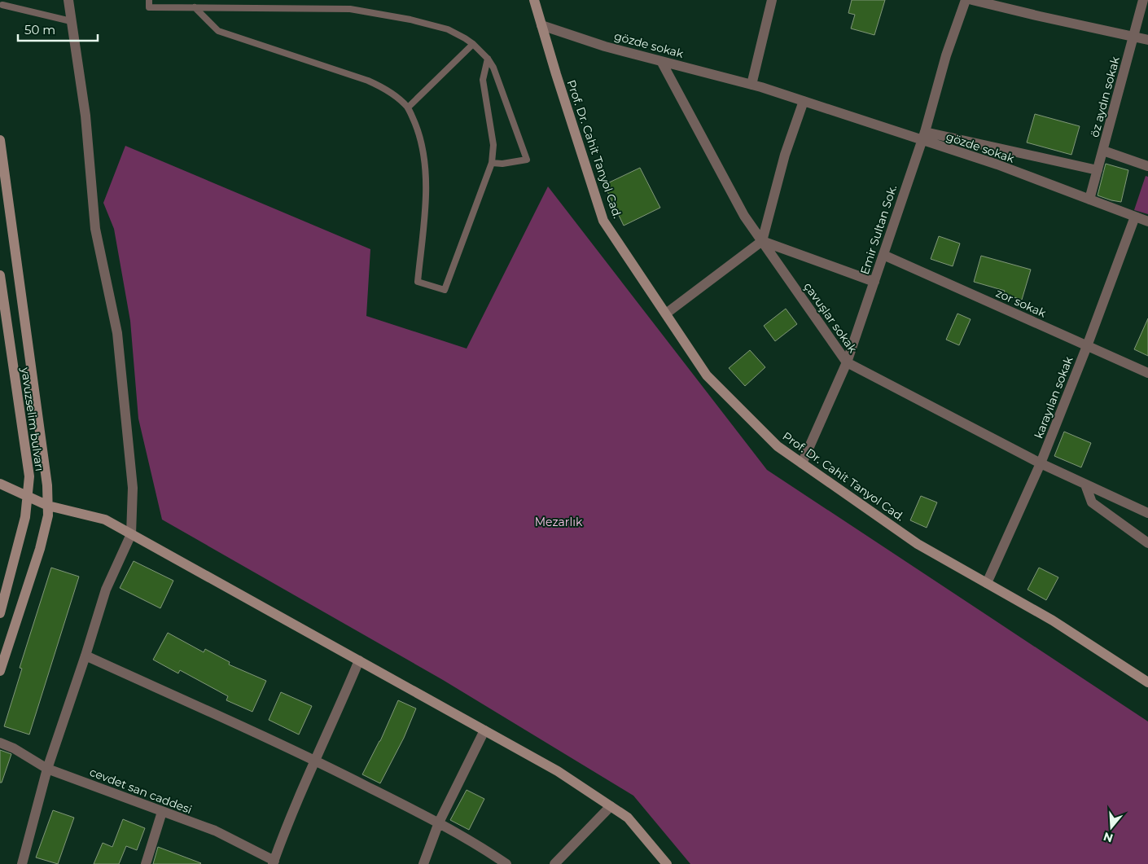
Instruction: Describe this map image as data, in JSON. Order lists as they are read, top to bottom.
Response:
{
  "streets": {
    "street": [
      "gözde sokak",
      "öz aydın sokak",
      "Prof. Dr. Cahit Tanyol Cad.",
      "Emir Sultan Sok.",
      "zor sokak",
      "çavuşlar sokak",
      "karayılan sokak",
      "yavuzselim bulvarı",
      "cevdet san caddesi"
    ]
  },
  "crossings": [
    ["gözde sokak", "öz aydın sokak"],
    ["gözde sokak", "Prof. Dr. Cahit Tanyol Cad."],
    ["gözde sokak", "Emir Sultan Sok."],
    ["gözde sokak", "çavuşlar sokak"],
    ["gözde sokak", "karayılan sokak"],
    ["Prof. Dr. Cahit Tanyol Cad.", "Emir Sultan Sok."],
    ["Prof. Dr. Cahit Tanyol Cad.", "karayılan sokak"],
    ["Emir Sultan Sok.", "zor sokak"],
    ["Emir Sultan Sok.", "çavuşlar sokak"],
    ["zor sokak", "karayılan sokak"],
    ["çavuşlar sokak", "karayılan sokak"]
  ],
  "parks": ["Mezarlık"],
  "scale_bar": "50 m",
  "north": "bottom"
}
